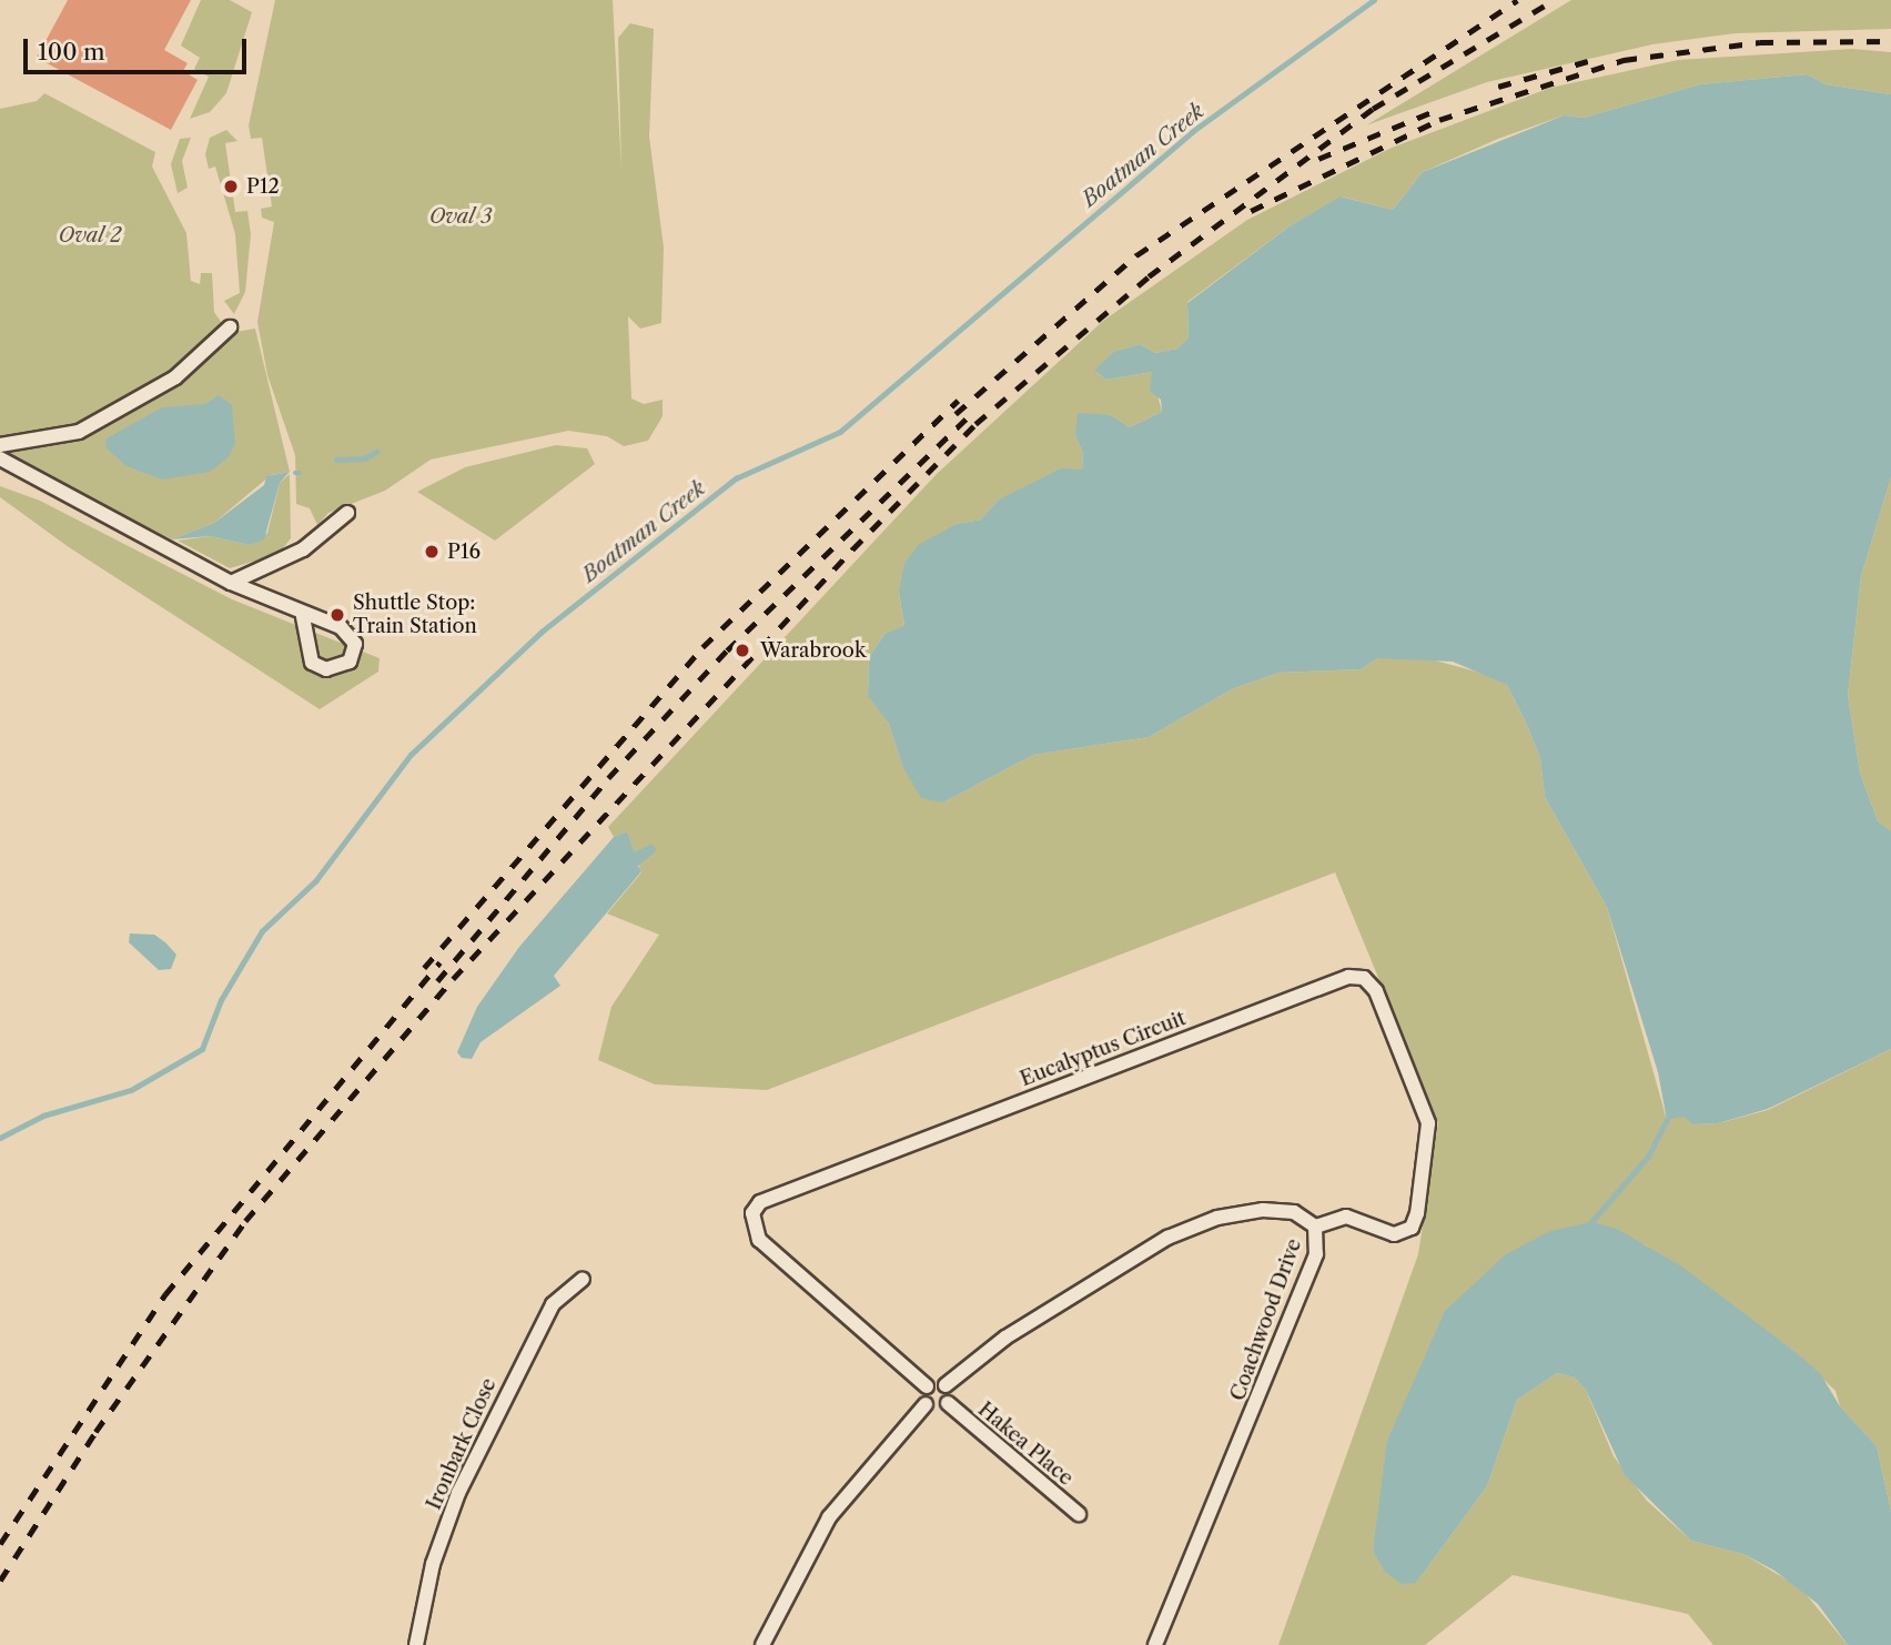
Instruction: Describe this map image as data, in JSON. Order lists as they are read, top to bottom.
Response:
{
  "streets": {
    "street": [
      "Eucalyptus Circuit",
      "Coachwood Drive",
      "Ironbark Close",
      "Hakea Place"
    ]
  },
  "crossings": [
    ["Eucalyptus Circuit", "Coachwood Drive"]
  ],
  "water": ["Boatman Creek"],
  "parks": ["Oval 3", "Oval 2"],
  "places": [
    "P12",
    "P16",
    "Shuttle Stop: Train Station",
    "Warabrook"
  ],
  "scale_bar": "100 m"
}
